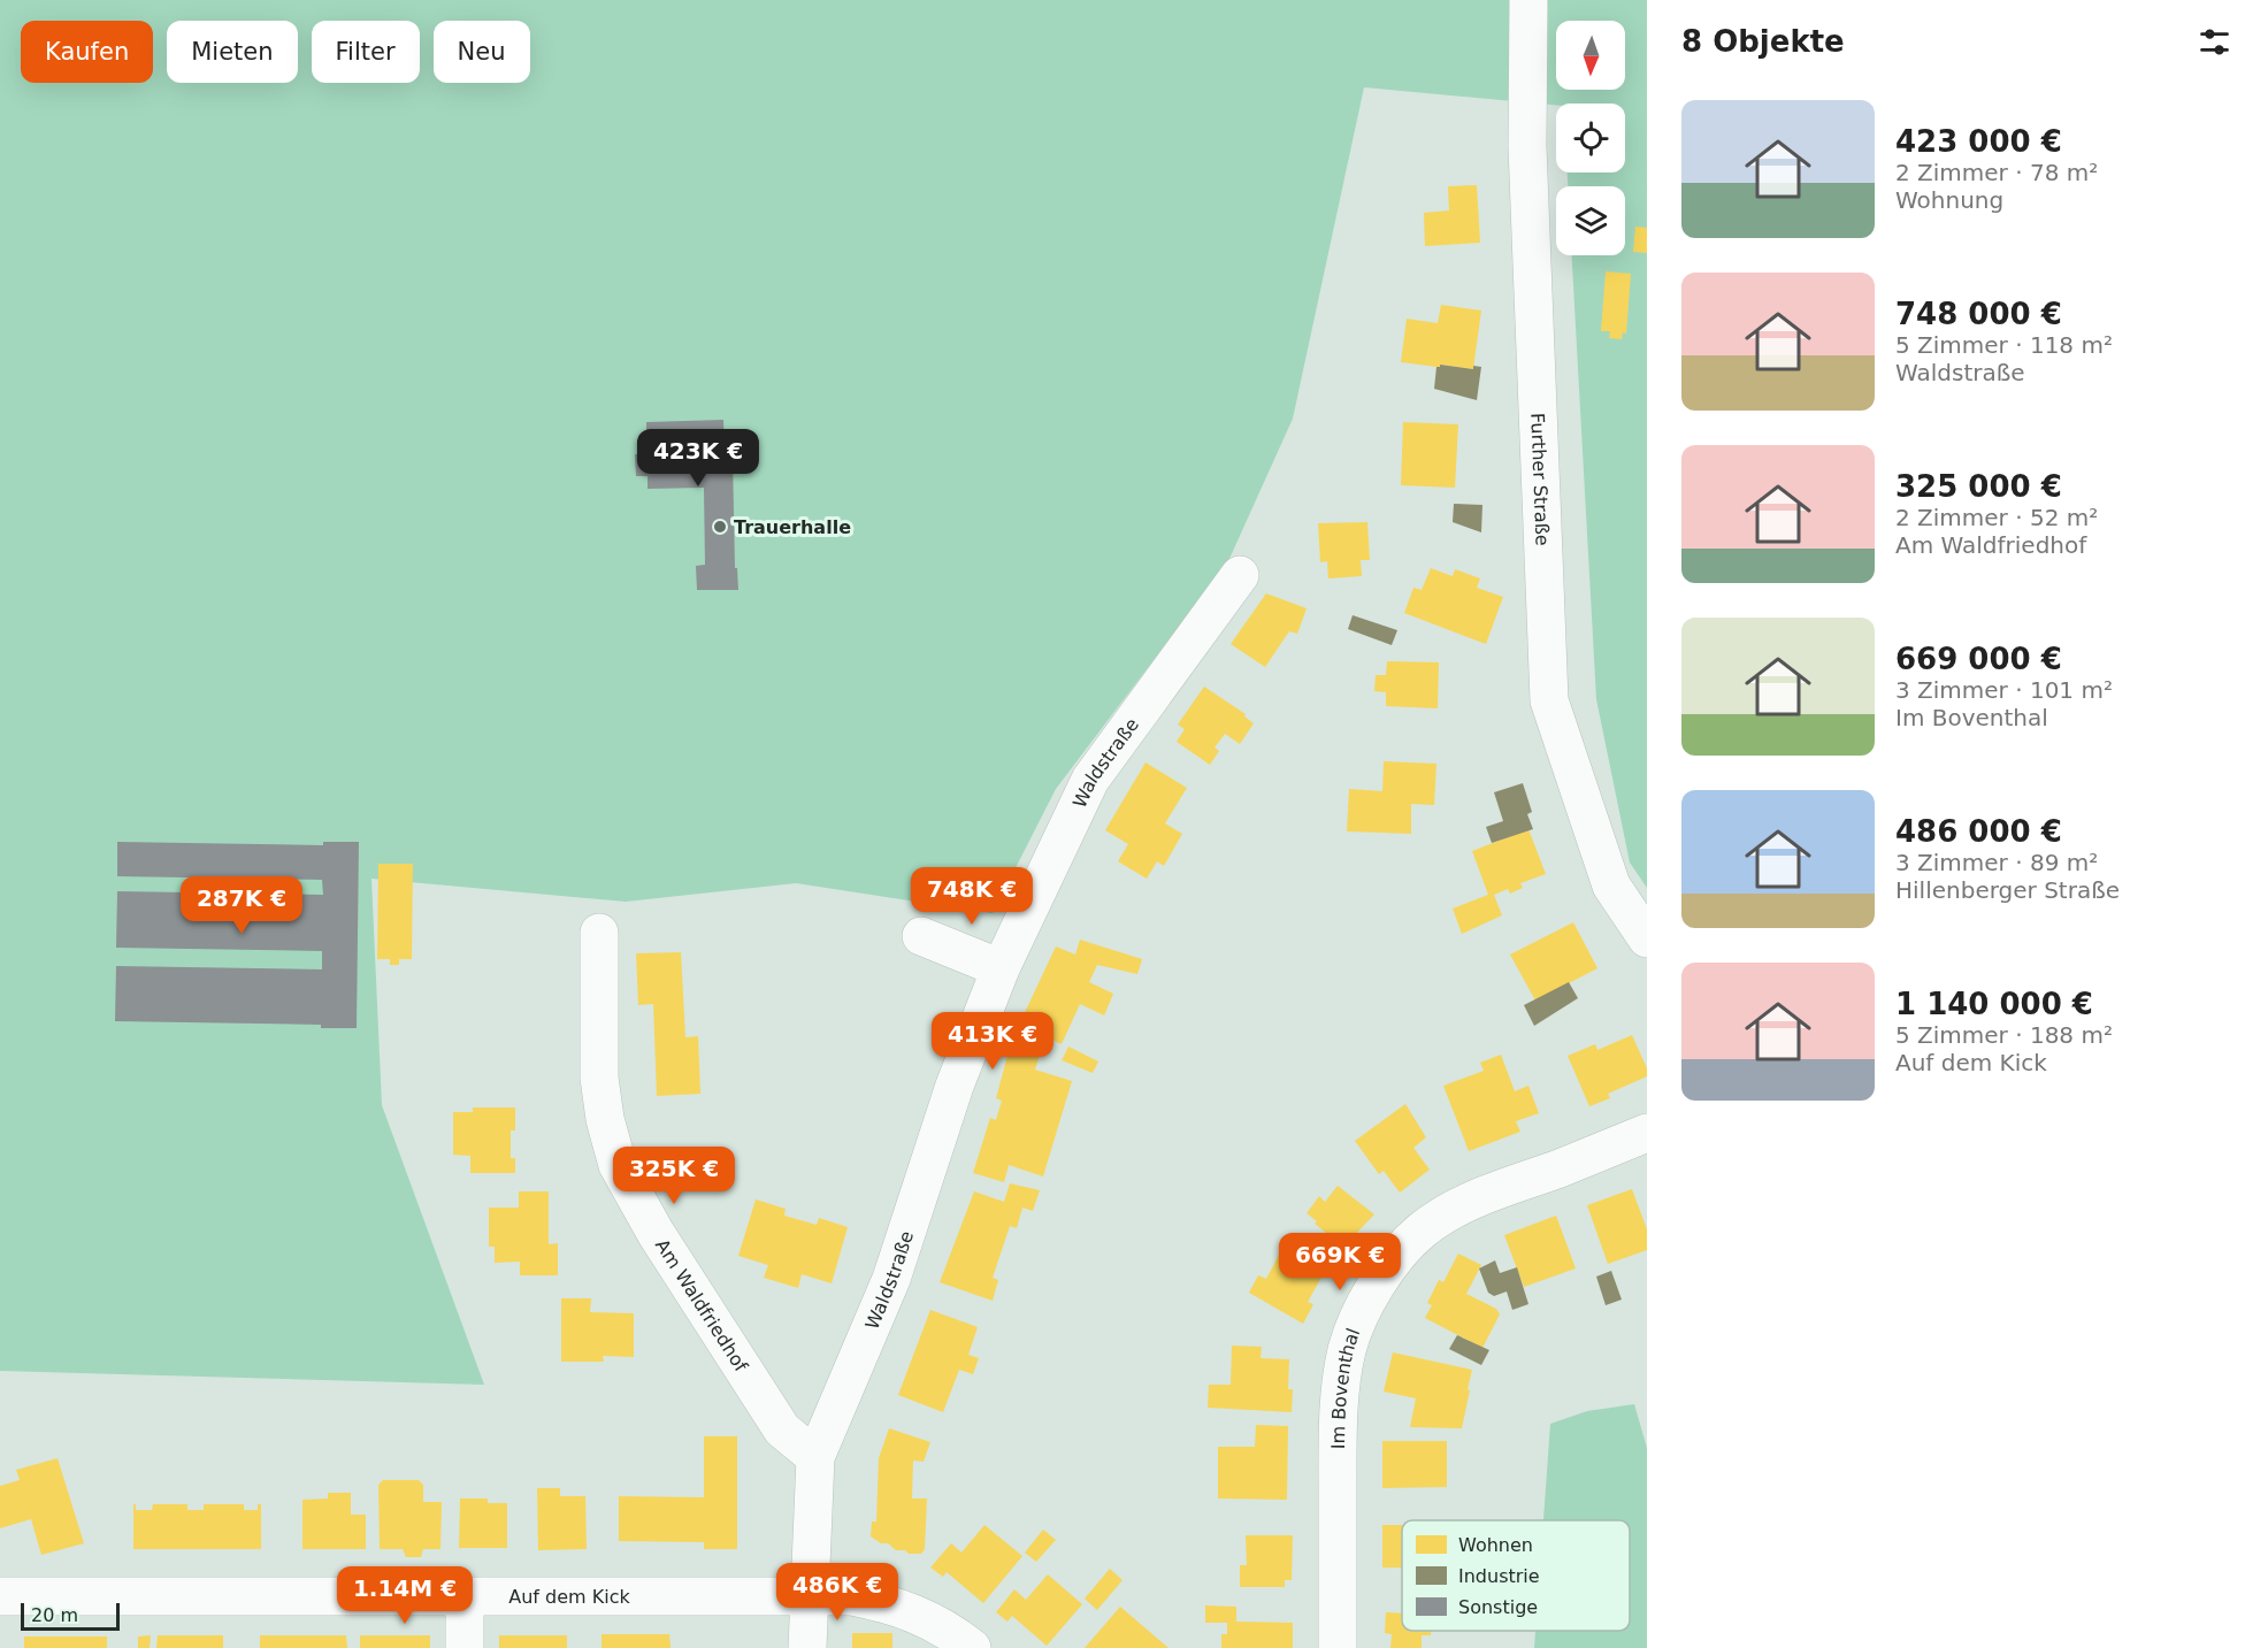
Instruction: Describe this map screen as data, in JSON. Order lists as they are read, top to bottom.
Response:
{
  "streets": {
    "street": [
      "Further Straße",
      "Waldstraße",
      "Am Waldfriedhof",
      "Im Boventhal",
      "Auf dem Kick"
    ]
  },
  "crossings": [
    ["Waldstraße", "Am Waldfriedhof"],
    ["Waldstraße", "Auf dem Kick"]
  ],
  "places": ["Trauerhalle"],
  "legend": ["Wohnen", "Industrie", "Sonstige"],
  "scale_bar": "20 m",
  "north": "bottom",
  "page": {
    "heading": "8 Objekte",
    "chip": [
      "Kaufen",
      "Mieten",
      "Filter",
      "Neu"
    ],
    "list": [
      {
        "name": "423 000 €",
        "note": "2 Zimmer · 78 m² · Wohnung"
      },
      {
        "name": "748 000 €",
        "note": "5 Zimmer · 118 m² · Waldstraße"
      },
      {
        "name": "325 000 €",
        "note": "2 Zimmer · 52 m² · Am Waldfriedhof"
      },
      {
        "name": "669 000 €",
        "note": "3 Zimmer · 101 m² · Im Boventhal"
      },
      {
        "name": "486 000 €",
        "note": "3 Zimmer · 89 m² · Hillenberger Straße"
      },
      {
        "name": "1 140 000 €",
        "note": "5 Zimmer · 188 m² · Auf dem Kick"
      }
    ],
    "price": [
      "423K €",
      "748K €",
      "287K €",
      "413K €",
      "325K €",
      "669K €",
      "486K €",
      "1.14M €"
    ],
    "scale": "20 m"
  }
}
